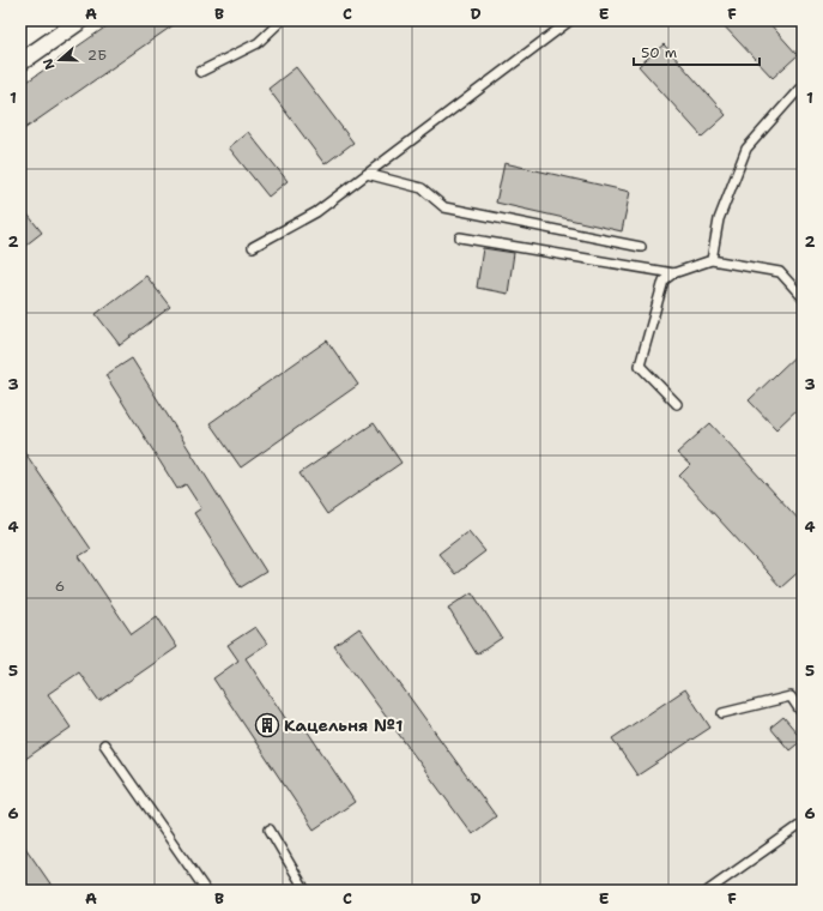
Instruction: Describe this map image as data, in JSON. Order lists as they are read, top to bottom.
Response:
{
  "places": {
    "building": ["Кацельня №1"]
  },
  "house_numbers": ["2Б", "6"],
  "scale_bar": "50 m",
  "north": "left",
  "grid": {
    "columns": [
      "A",
      "B",
      "C",
      "D",
      "E",
      "F"
    ],
    "rows": [
      "1",
      "2",
      "3",
      "4",
      "5",
      "6"
    ]
  }
}
